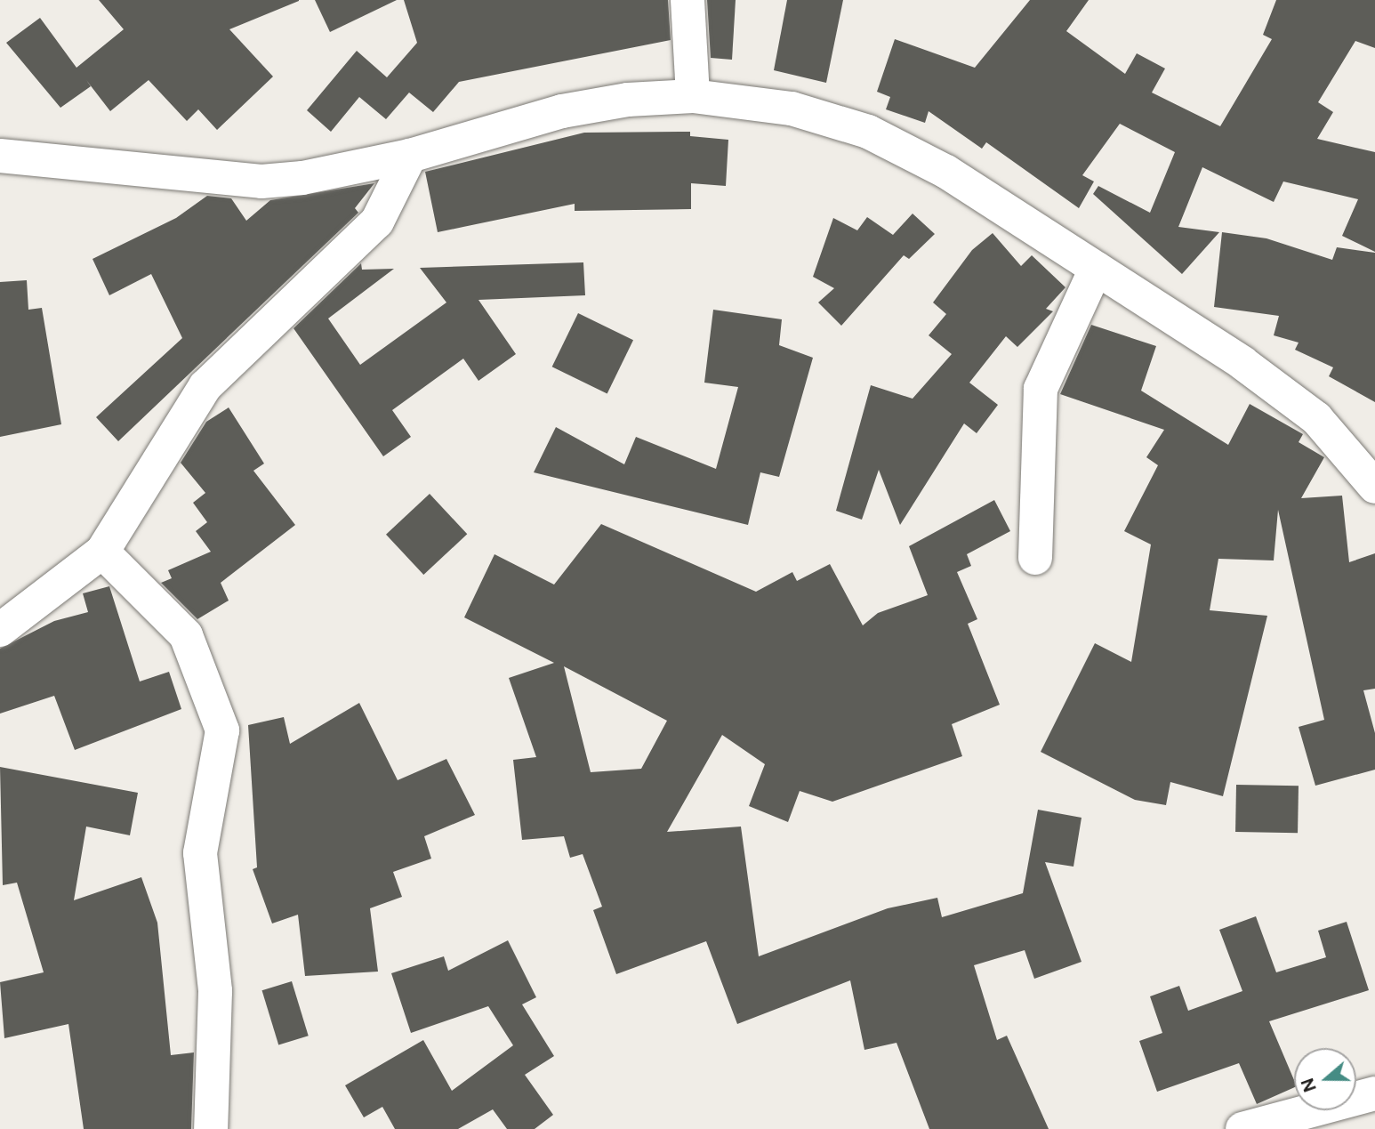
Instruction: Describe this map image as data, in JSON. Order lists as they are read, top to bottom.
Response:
{
  "north": "left"
}
